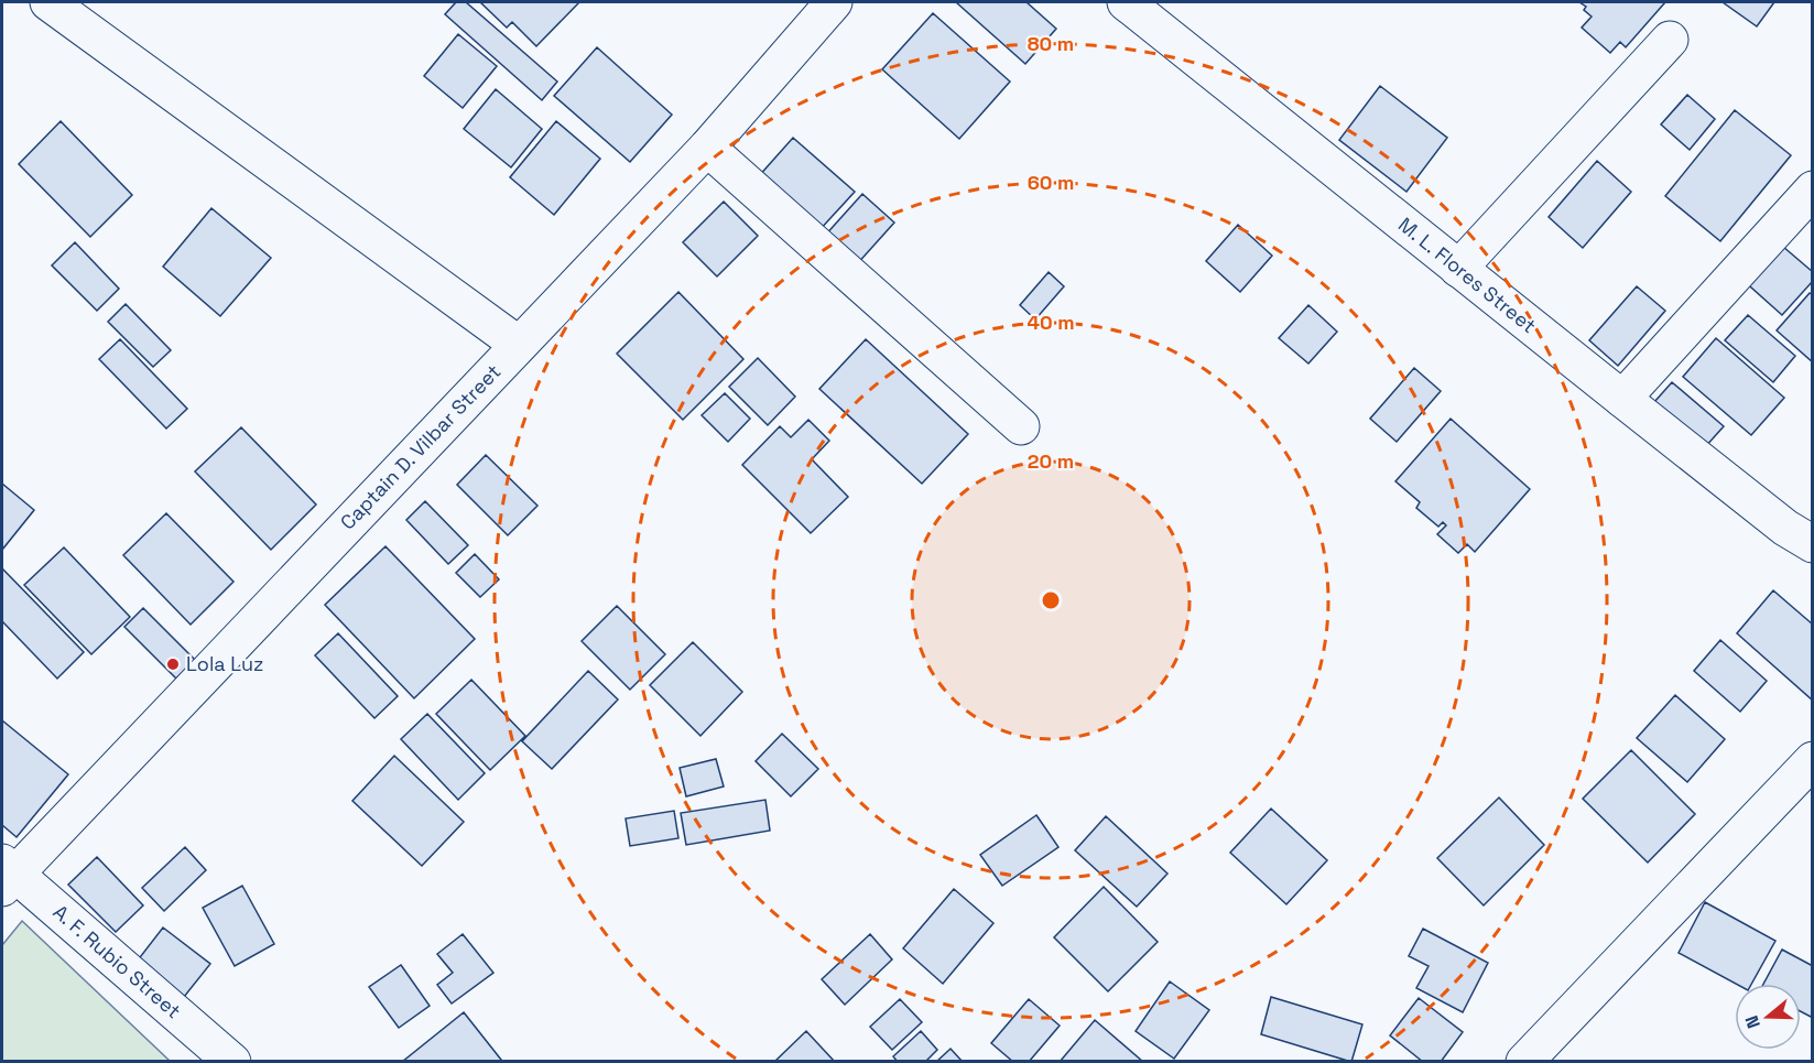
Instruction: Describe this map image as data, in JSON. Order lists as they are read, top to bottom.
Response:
{
  "streets": {
    "street": ["M. L. Flores Street", "Captain D. Vilbar Street", "A. F. Rubio Street"]
  },
  "crossings": [
    ["Captain D. Vilbar Street", "A. F. Rubio Street"]
  ],
  "places": ["Lola Luz"],
  "north": "left",
  "rings": [
    "80 m",
    "60 m",
    "40 m",
    "20 m"
  ]
}
